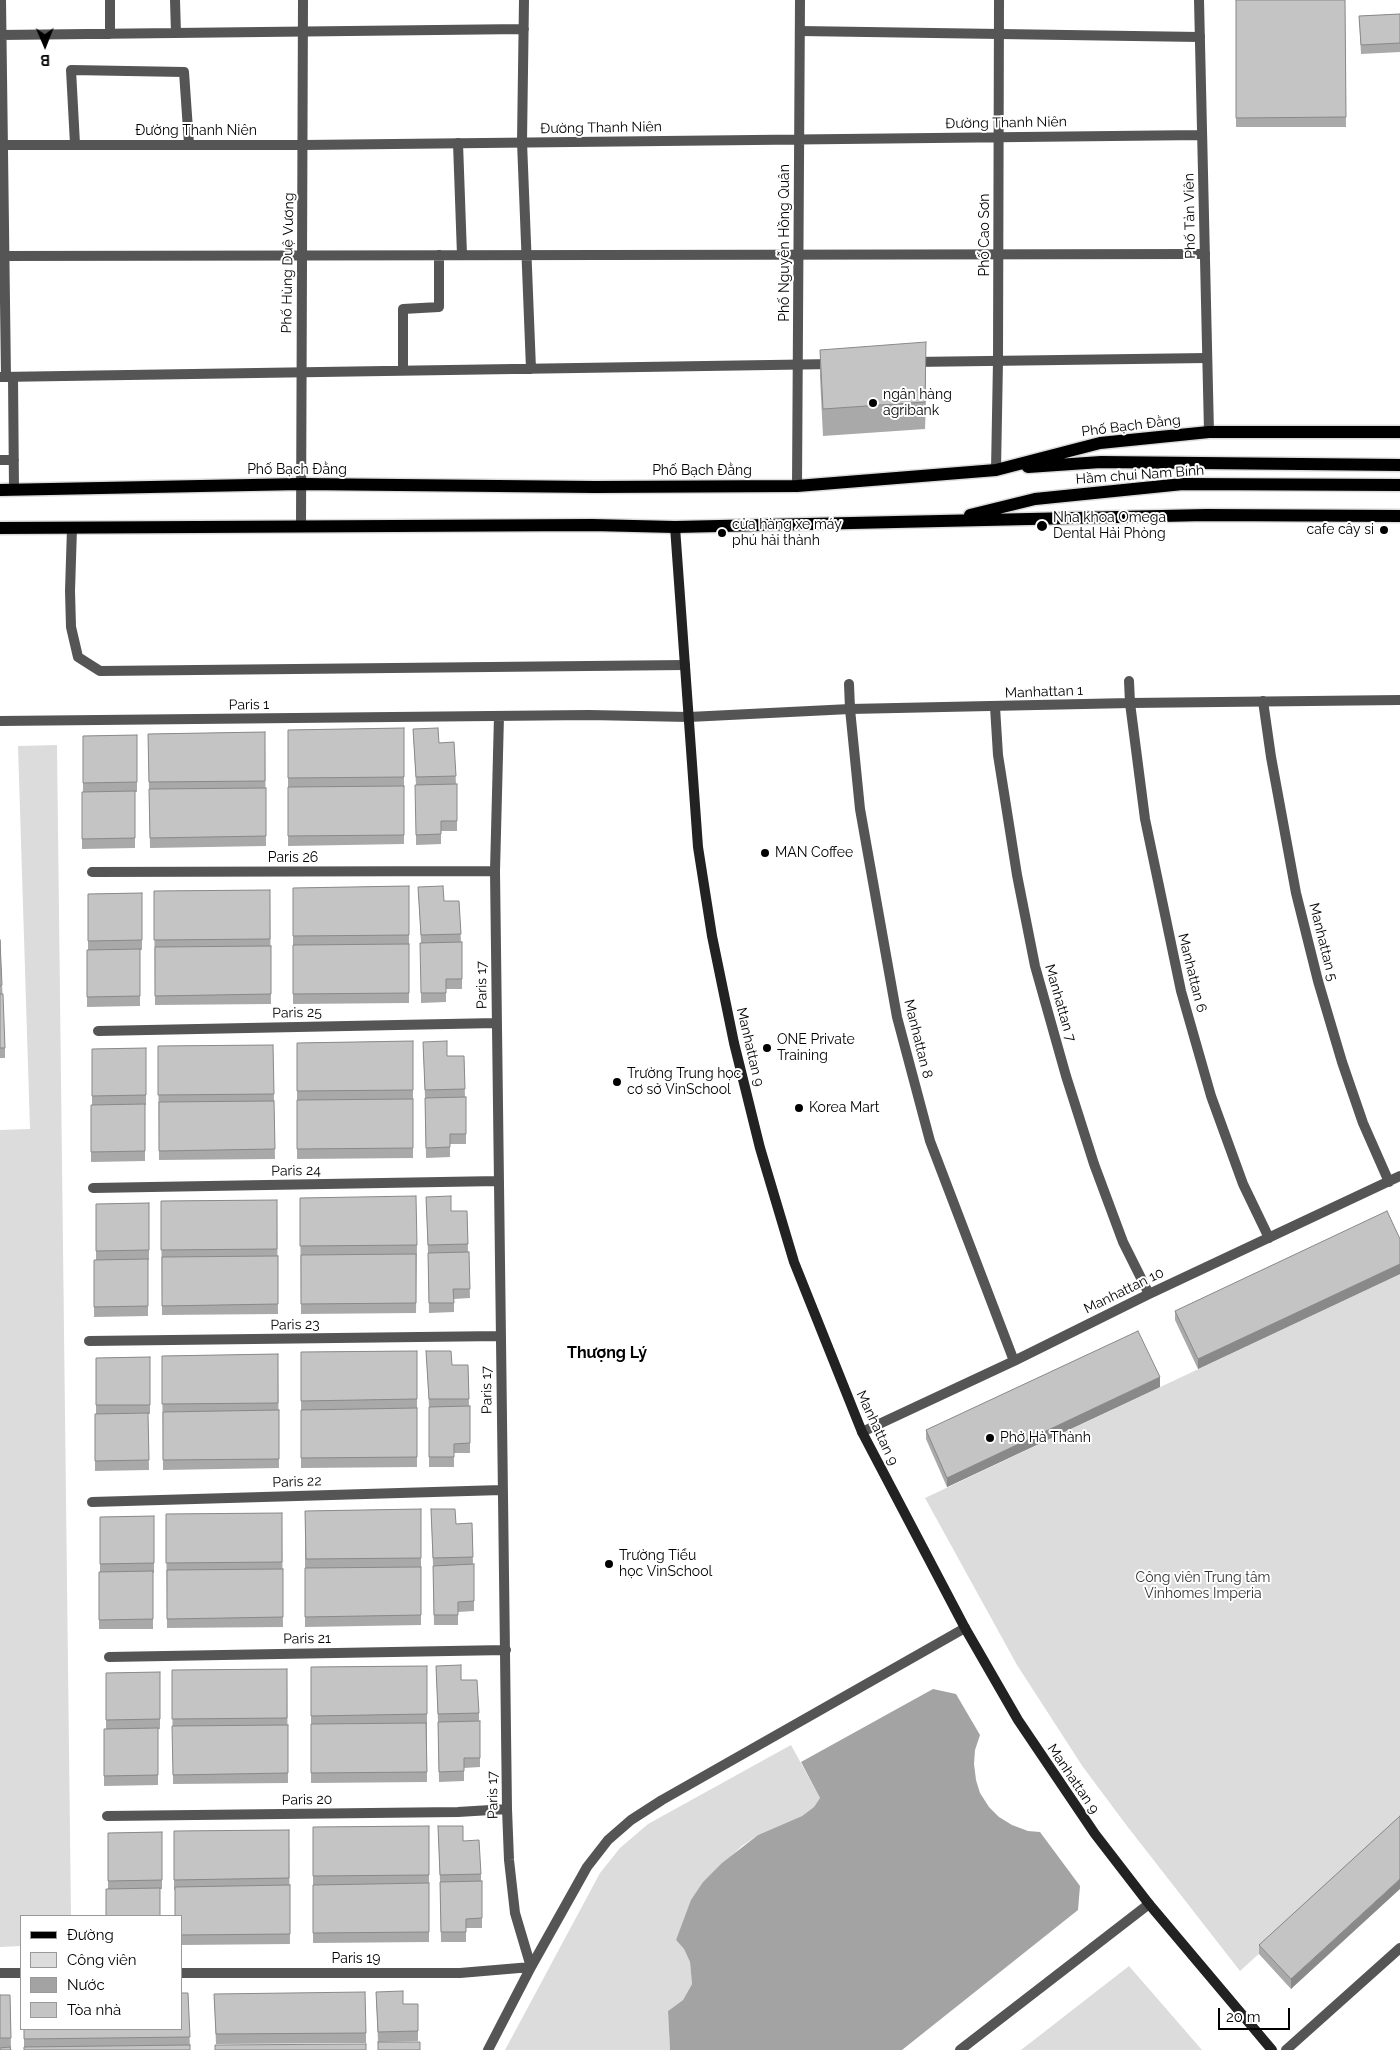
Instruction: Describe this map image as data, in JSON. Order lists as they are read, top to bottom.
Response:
{
  "streets": {
    "main road": ["Phố Bạch Đằng", "Hầm chui Nam Bính", "Manhattan 9"],
    "street": [
      "Đường Thanh Niên",
      "Phố Tản Viên",
      "Phố Cao Sơn",
      "Phố Nguyễn Hồng Quân",
      "Phố Hùng Duệ Vương",
      "Manhattan 1",
      "Paris 1",
      "Paris 26",
      "Manhattan 5",
      "Manhattan 6",
      "Paris 17",
      "Manhattan 7",
      "Paris 25",
      "Manhattan 8",
      "Paris 24",
      "Manhattan 10",
      "Paris 23",
      "Paris 22",
      "Paris 21",
      "Paris 20",
      "Paris 19"
    ]
  },
  "crossings": [
    ["Đường Thanh Niên", "Phố Tản Viên"],
    ["Đường Thanh Niên", "Phố Cao Sơn"],
    ["Đường Thanh Niên", "Phố Nguyễn Hồng Quân"],
    ["Đường Thanh Niên", "Phố Hùng Duệ Vương"],
    ["Phố Tản Viên", "Phố Bạch Đằng"],
    ["Phố Cao Sơn", "Phố Bạch Đằng"],
    ["Phố Cao Sơn", "Hầm chui Nam Bính"],
    ["Phố Nguyễn Hồng Quân", "Phố Bạch Đằng"],
    ["Phố Hùng Duệ Vương", "Phố Bạch Đằng"],
    ["Phố Bạch Đằng", "Hầm chui Nam Bính"],
    ["Manhattan 1", "Paris 1"],
    ["Manhattan 1", "Manhattan 5"],
    ["Manhattan 1", "Manhattan 6"],
    ["Manhattan 1", "Manhattan 7"],
    ["Manhattan 1", "Manhattan 8"],
    ["Manhattan 1", "Manhattan 9"],
    ["Paris 1", "Paris 17"],
    ["Paris 1", "Manhattan 9"],
    ["Paris 26", "Paris 17"],
    ["Manhattan 5", "Manhattan 10"],
    ["Manhattan 6", "Manhattan 10"],
    ["Paris 17", "Paris 25"],
    ["Paris 17", "Paris 24"],
    ["Paris 17", "Paris 23"],
    ["Paris 17", "Paris 22"],
    ["Paris 17", "Paris 21"],
    ["Paris 17", "Paris 20"],
    ["Paris 17", "Paris 19"],
    ["Manhattan 7", "Manhattan 10"],
    ["Manhattan 8", "Manhattan 10"],
    ["Manhattan 9", "Manhattan 10"]
  ],
  "districts": ["Thượng Lý"],
  "parks": ["Công viên Trung tâm Vinhomes Imperia"],
  "places": [
    "ngân hàng agribank",
    "Nha khoa Omega Dental Hải Phòng",
    "cafe cây si",
    "cửa hàng xe máy phú hải thành",
    "MAN Coffee",
    "ONE Private Training",
    "Trường Trung học cơ sở VinSchool",
    "Korea Mart",
    "Phở Hà Thành",
    "Trường Tiểu học VinSchool"
  ],
  "legend": [
    "Đường",
    "Công viên",
    "Nước",
    "Tòa nhà"
  ],
  "scale_bar": "20 m",
  "north": "bottom"
}
